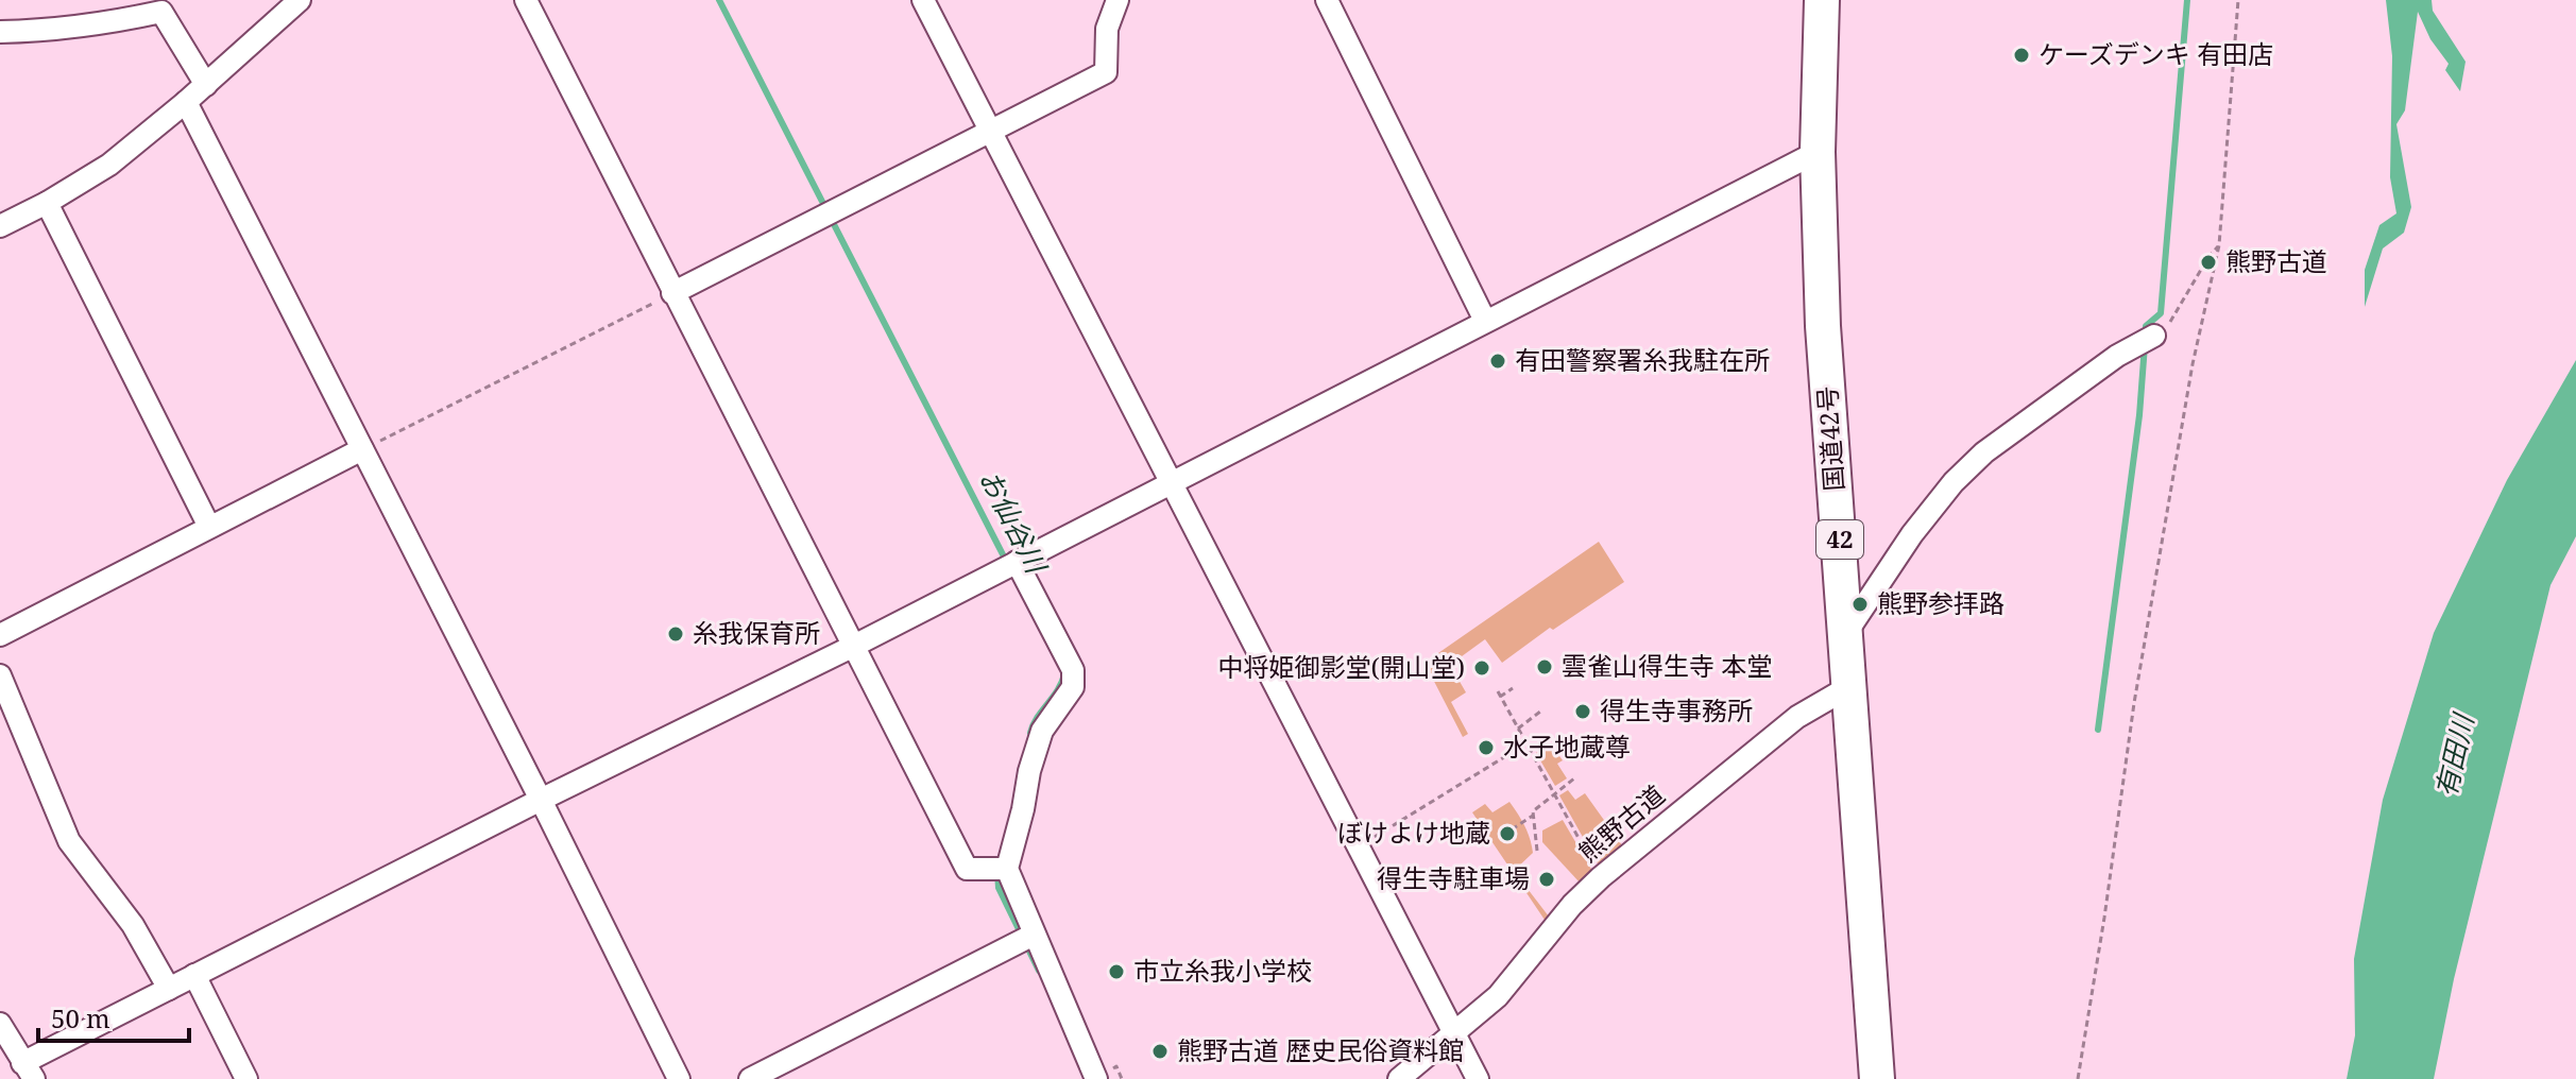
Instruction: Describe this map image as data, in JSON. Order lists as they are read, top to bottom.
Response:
{
  "streets": {
    "highway": ["国道42号", "42"],
    "street": ["熊野古道"]
  },
  "crossings": [
    ["国道42号", "熊野古道"]
  ],
  "water": ["お仙谷川", "有田川"],
  "places": [
    "ケーズデンキ 有田店",
    "熊野古道",
    "有田警察署糸我駐在所",
    "熊野参拝路",
    "糸我保育所",
    "雲雀山得生寺 本堂",
    "中将姫御影堂(開山堂)",
    "得生寺事務所",
    "水子地蔵尊",
    "ぼけよけ地蔵",
    "得生寺駐車場",
    "市立糸我小学校",
    "熊野古道 歴史民俗資料館"
  ],
  "scale_bar": "50 m"
}
